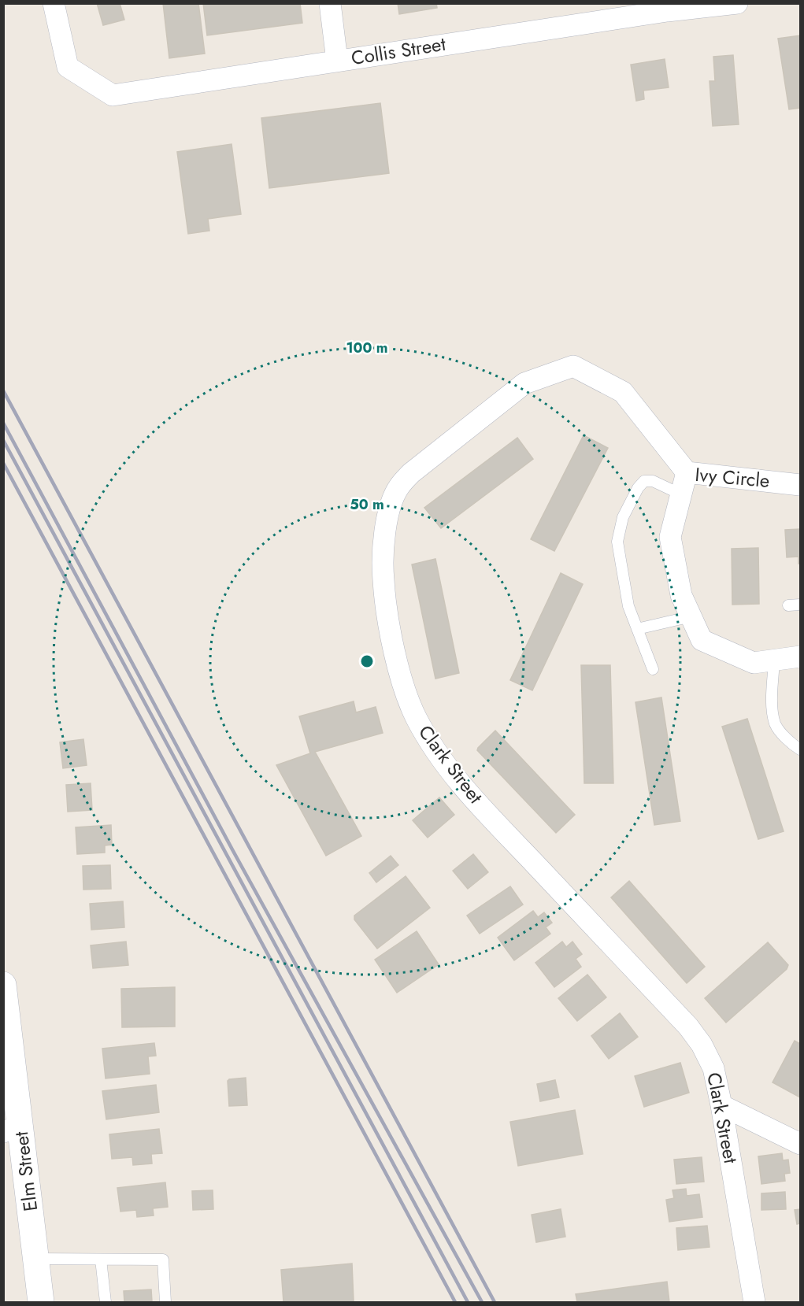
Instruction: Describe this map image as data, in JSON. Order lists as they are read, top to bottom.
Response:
{
  "streets": {
    "main road": ["Elm Street"],
    "street": ["Collis Street", "Ivy Circle", "Clark Street"]
  },
  "crossings": [
    ["Ivy Circle", "Clark Street"]
  ],
  "rings": ["100 m", "50 m"]
}
